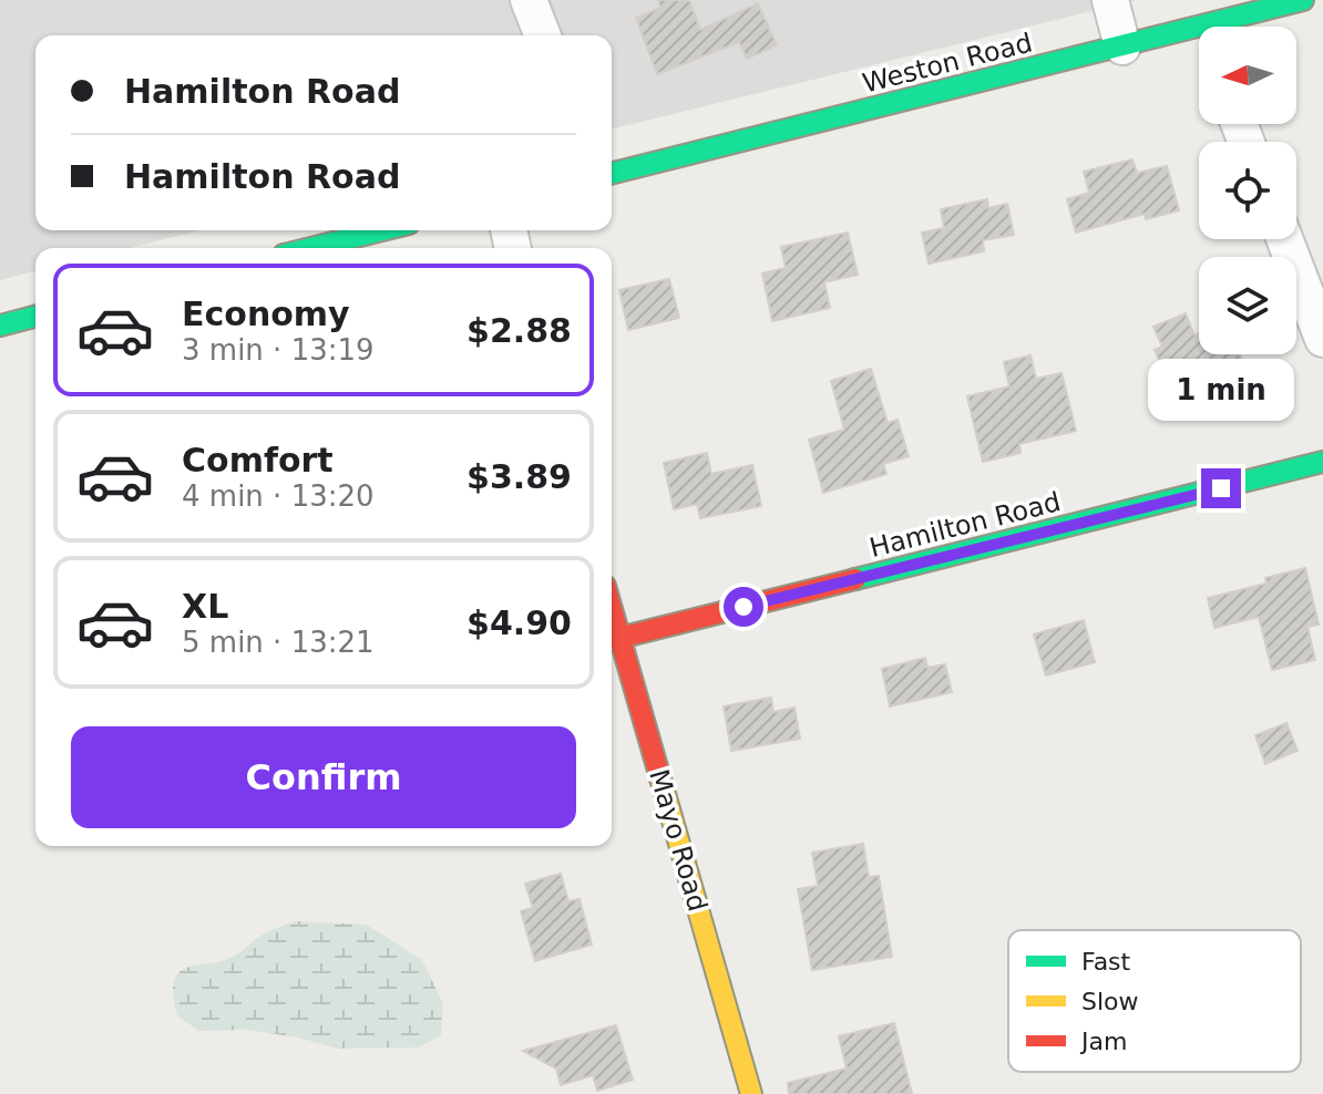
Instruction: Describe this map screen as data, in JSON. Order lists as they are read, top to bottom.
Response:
{
  "streets": {
    "street": ["Weston Road", "Hamilton Road", "Mayo Road"]
  },
  "crossings": [
    ["Hamilton Road", "Mayo Road"]
  ],
  "legend": ["Fast", "Slow", "Jam"],
  "north": "left",
  "page": {
    "banner": ["Hamilton Road", "Hamilton Road"],
    "list": [
      {
        "name": "Economy",
        "note": "3 min · 13:19",
        "value": "$2.88"
      },
      {
        "name": "Comfort",
        "note": "4 min · 13:20",
        "value": "$3.89"
      },
      {
        "name": "XL",
        "note": "5 min · 13:21",
        "value": "$4.90"
      }
    ],
    "bubble": "1 min",
    "buttons": "Confirm"
  }
}
